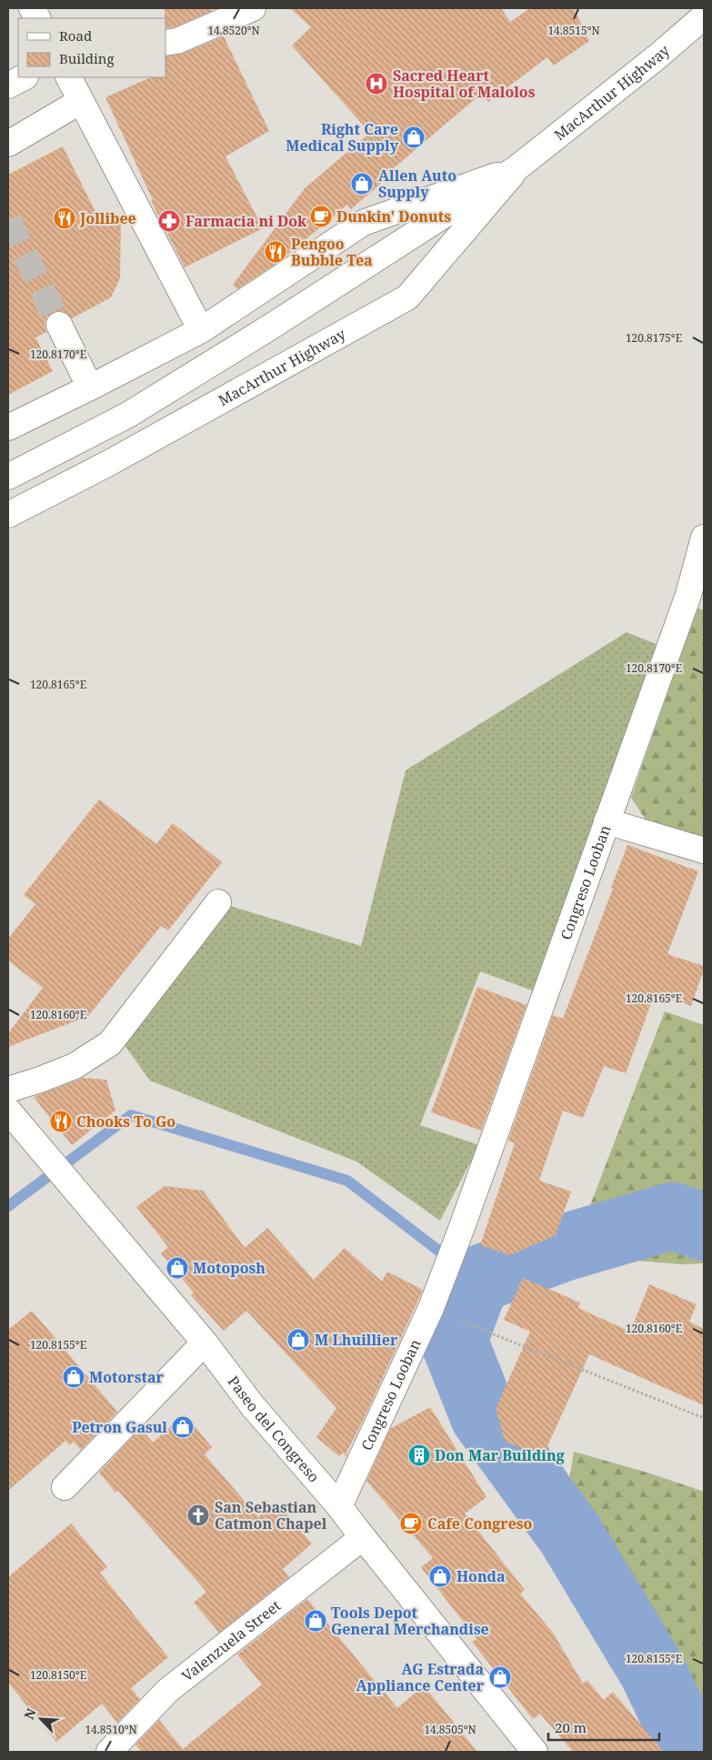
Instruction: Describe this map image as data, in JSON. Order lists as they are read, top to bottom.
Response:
{
  "streets": {
    "main road": [
      "MacArthur Highway",
      "Congreso Looban",
      "Paseo del Congreso",
      "Valenzuela Street"
    ]
  },
  "crossings": [
    ["Congreso Looban", "Paseo del Congreso"],
    ["Paseo del Congreso", "Valenzuela Street"]
  ],
  "places": {
    "hospital": ["Sacred Heart Hospital of Malolos"],
    "shop": [
      "Right Care Medical Supply",
      "Allen Auto Supply",
      "Motoposh",
      "M Lhuillier",
      "Motorstar",
      "Petron Gasul",
      "Honda",
      "Tools Depot General Merchandise",
      "AG Estrada Appliance Center"
    ],
    "cafe": ["Dunkin' Donuts", "Cafe Congreso"],
    "restaurant": ["Jollibee", "Pengoo Bubble Tea", "Chooks To Go"],
    "pharmacy": ["Farmacia ni Dok"],
    "building": ["Don Mar Building"],
    "church": ["San Sebastian Catmon Chapel"]
  },
  "legend": ["Road", "Building"],
  "scale_bar": "20 m",
  "north": "top left",
  "coordinates": [
    "14.8520°N",
    "14.8515°N",
    "120.8175°E",
    "120.8170°E",
    "120.8165°E",
    "120.8160°E",
    "120.8155°E",
    "120.8150°E",
    "14.8510°N",
    "14.8505°N"
  ]
}
